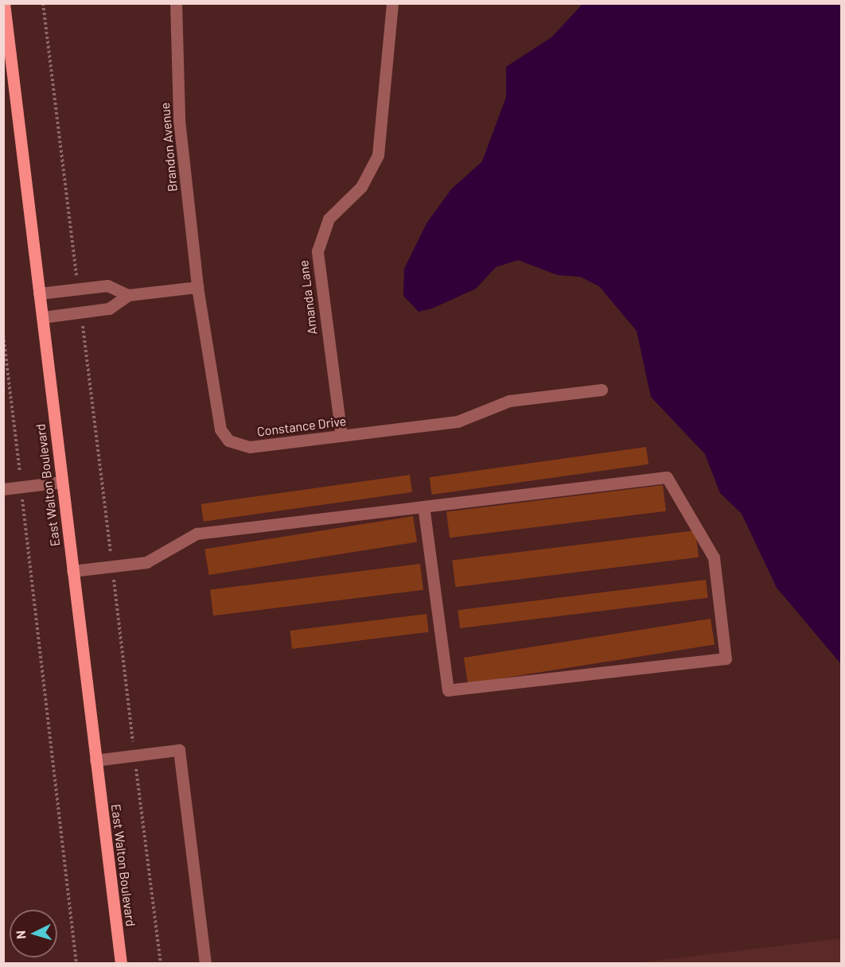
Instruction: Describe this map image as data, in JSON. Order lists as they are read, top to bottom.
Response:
{
  "streets": {
    "main road": ["East Walton Boulevard"],
    "street": ["Brandon Avenue", "Amanda Lane", "Constance Drive"]
  },
  "crossings": [
    ["Brandon Avenue", "Constance Drive"],
    ["Amanda Lane", "Constance Drive"]
  ],
  "north": "left"
}
